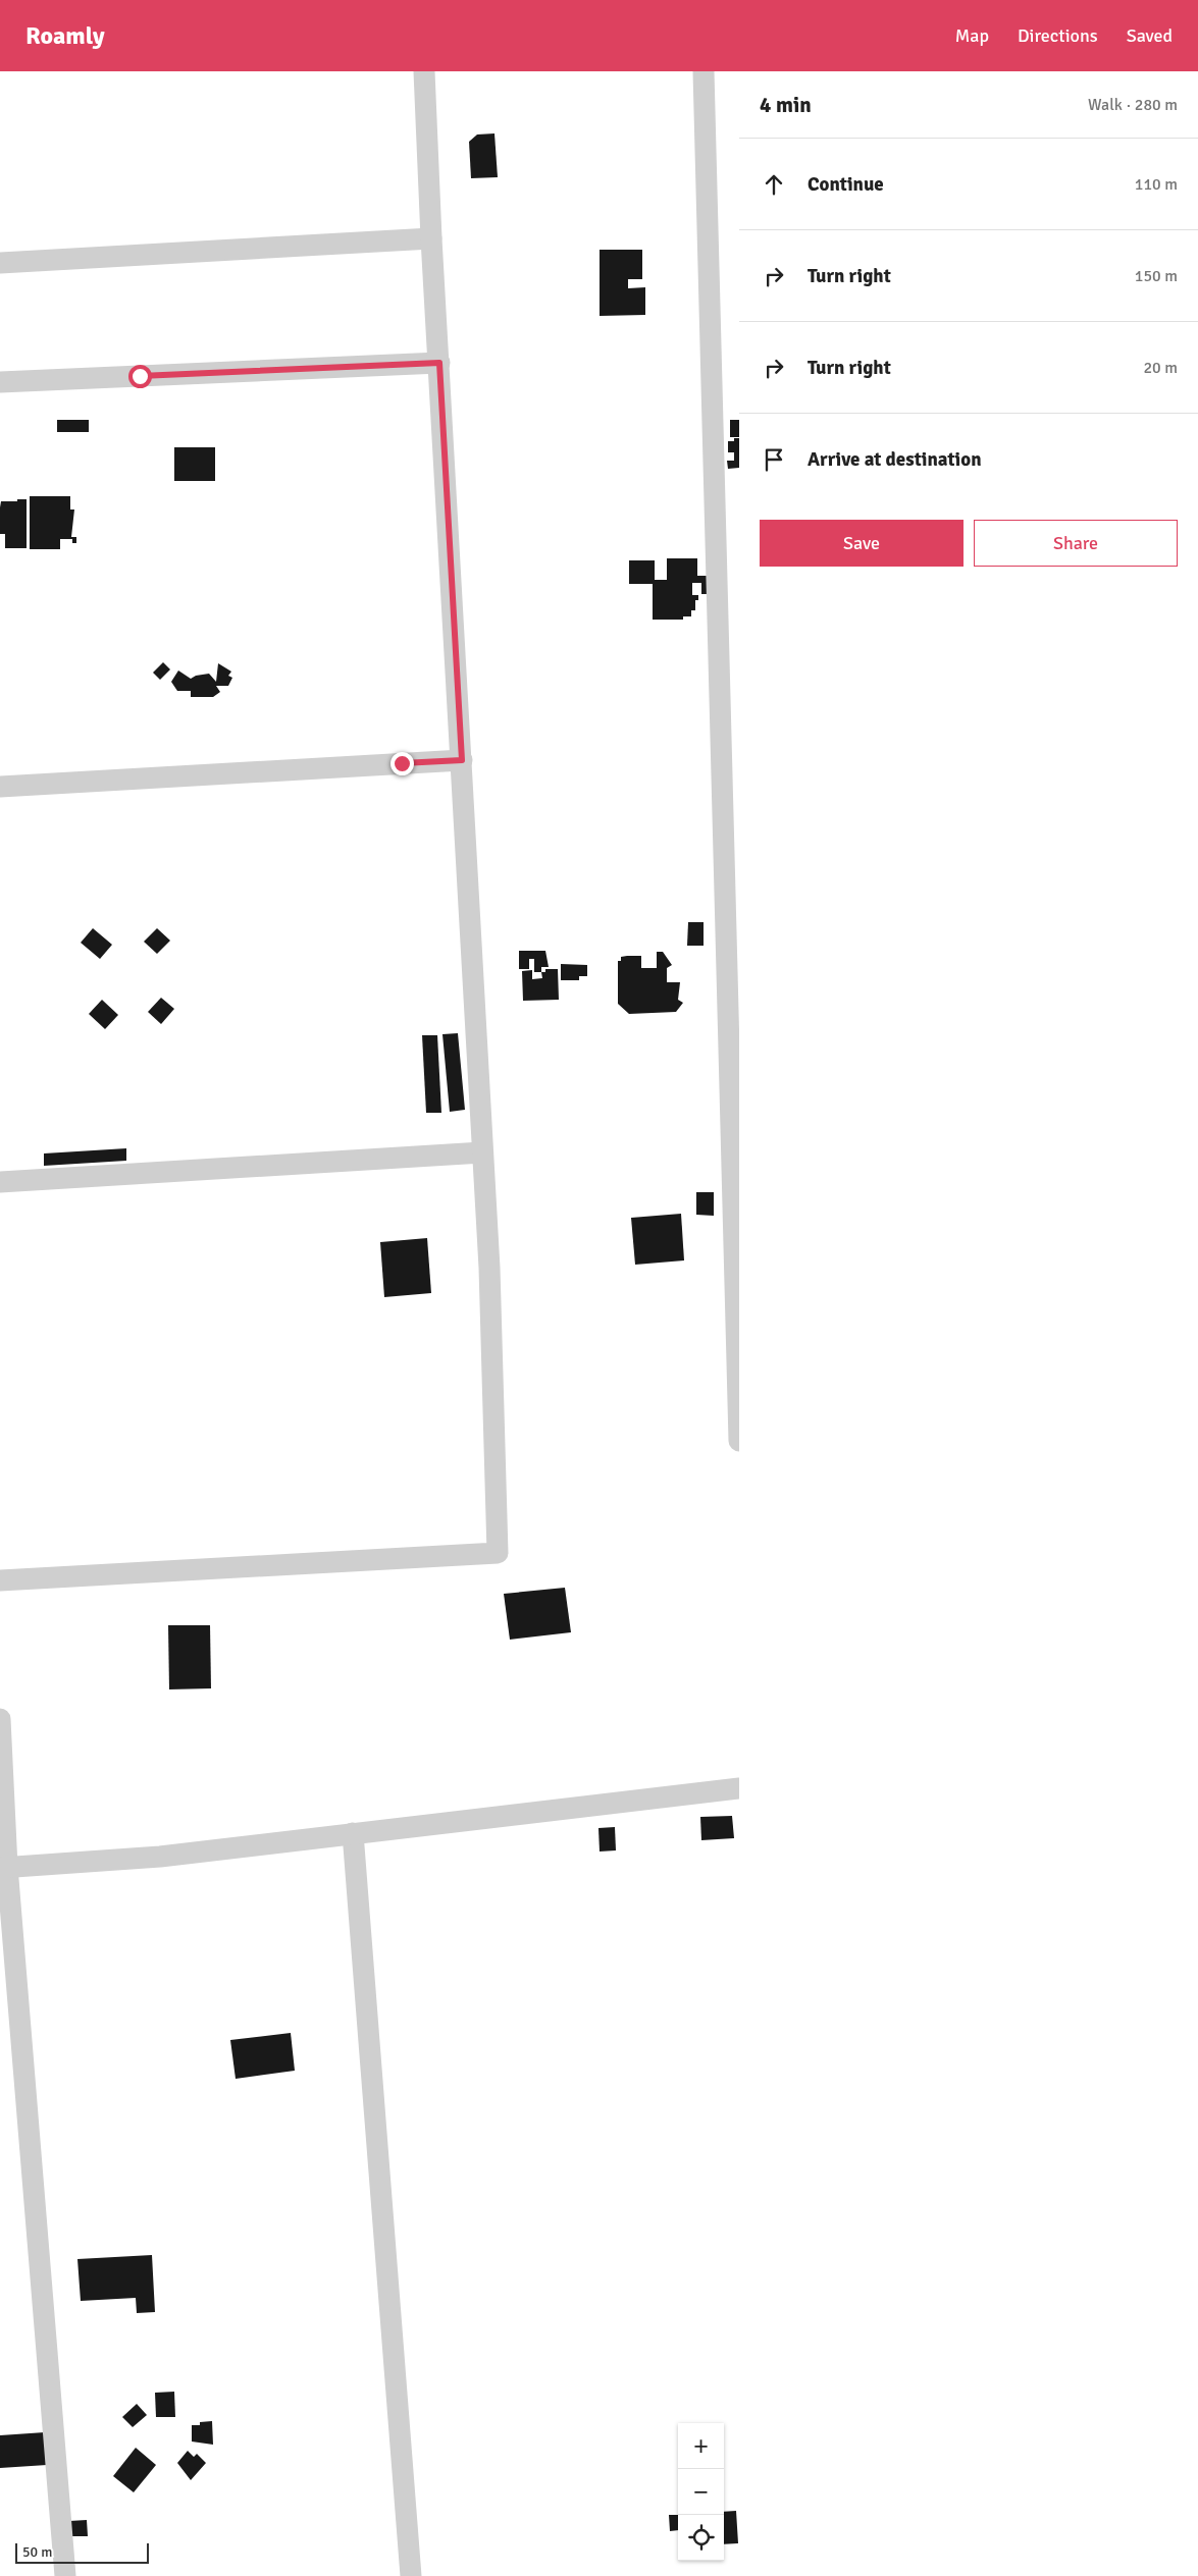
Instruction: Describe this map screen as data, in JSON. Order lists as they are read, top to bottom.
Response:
{
  "scale_bar": "50 m",
  "page": {
    "header": "Roamly",
    "nav": ["Map", "Directions", "Saved"],
    "heading": ["4 min", "Walk · 280 m"],
    "list": [
      ["Continue", "110 m"],
      ["Turn right", "150 m"],
      ["Turn right", "20 m"],
      "Arrive at destination"
    ],
    "buttons": ["Save", "Share"],
    "map_buttons": ["+", "−"],
    "scale": "50 m"
  }
}
